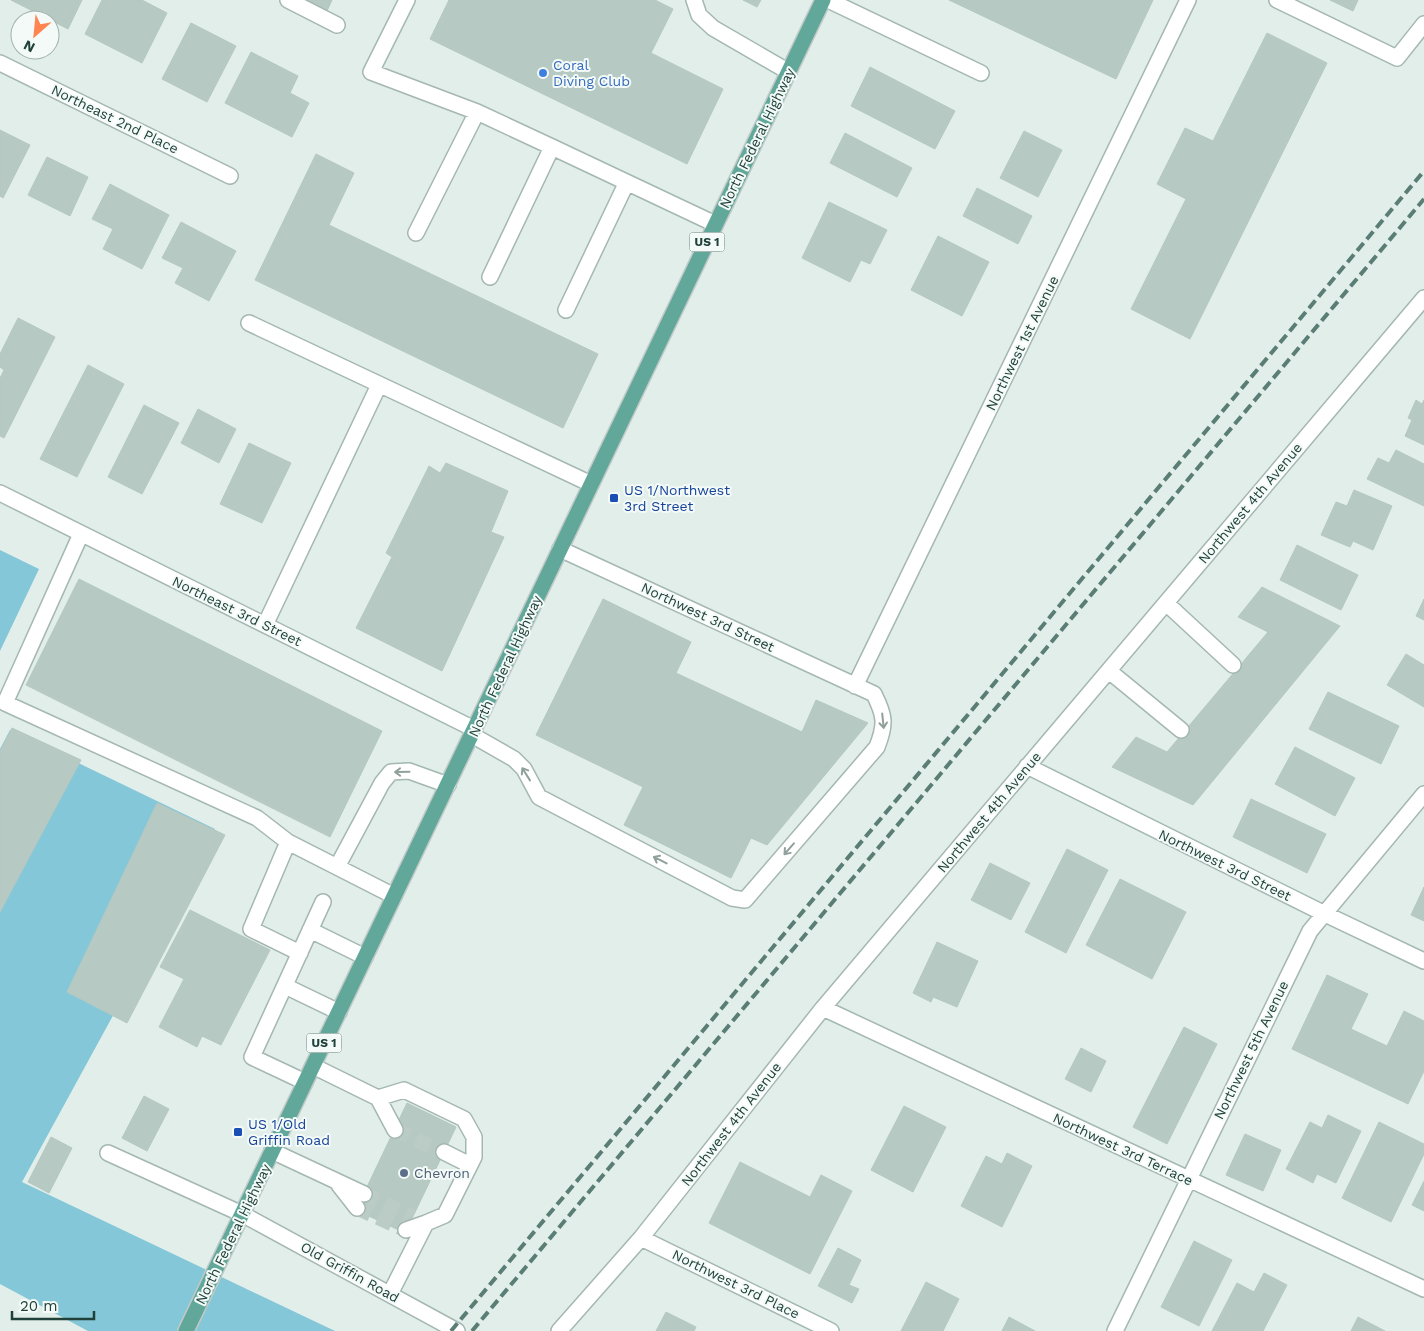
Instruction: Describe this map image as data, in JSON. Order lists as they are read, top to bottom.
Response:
{
  "streets": {
    "main road": ["North Federal Highway", "US 1"],
    "street": [
      "Northeast 2nd Place",
      "Northwest 1st Avenue",
      "Northwest 4th Avenue",
      "Northeast 3rd Street",
      "Northwest 3rd Street",
      "Northwest 5th Avenue",
      "Northwest 3rd Terrace",
      "Old Griffin Road",
      "Northwest 3rd Place"
    ]
  },
  "crossings": [
    ["North Federal Highway", "Northeast 3rd Street"],
    ["North Federal Highway", "Northwest 3rd Street"],
    ["North Federal Highway", "Old Griffin Road"],
    ["Northwest 1st Avenue", "Northwest 3rd Street"],
    ["Northwest 4th Avenue", "Northwest 3rd Street"],
    ["Northwest 4th Avenue", "Northwest 3rd Terrace"],
    ["Northwest 4th Avenue", "Northwest 3rd Place"],
    ["Northeast 3rd Street", "Northwest 3rd Street"],
    ["Northwest 3rd Street", "Northwest 5th Avenue"],
    ["Northwest 5th Avenue", "Northwest 3rd Terrace"]
  ],
  "places": {
    "other": ["Coral Diving Club", "Chevron"],
    "transit": ["US 1/Northwest 3rd Street", "US 1/Old Griffin Road"]
  },
  "scale_bar": "20 m",
  "north": "bottom left"
}
